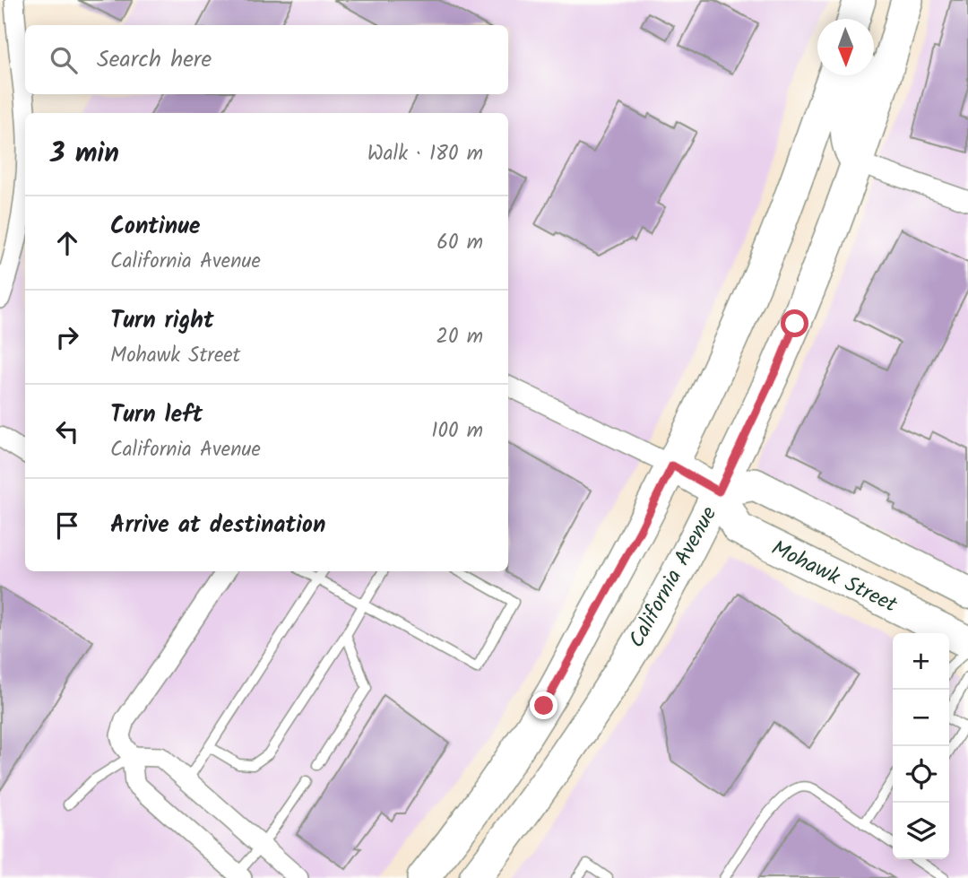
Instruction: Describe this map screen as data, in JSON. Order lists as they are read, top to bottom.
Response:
{
  "streets": {
    "main road": ["Mohawk Street", "California Avenue"]
  },
  "crossings": [
    ["Mohawk Street", "California Avenue"]
  ],
  "north": "bottom",
  "page": {
    "search": "Search here",
    "heading": ["3 min", "Walk · 180 m"],
    "list": [
      ["Continue", "California Avenue", "60 m"],
      ["Turn right", "Mohawk Street", "20 m"],
      ["Turn left", "California Avenue", "100 m"],
      "Arrive at destination"
    ],
    "map_buttons": ["+", "−"]
  }
}
